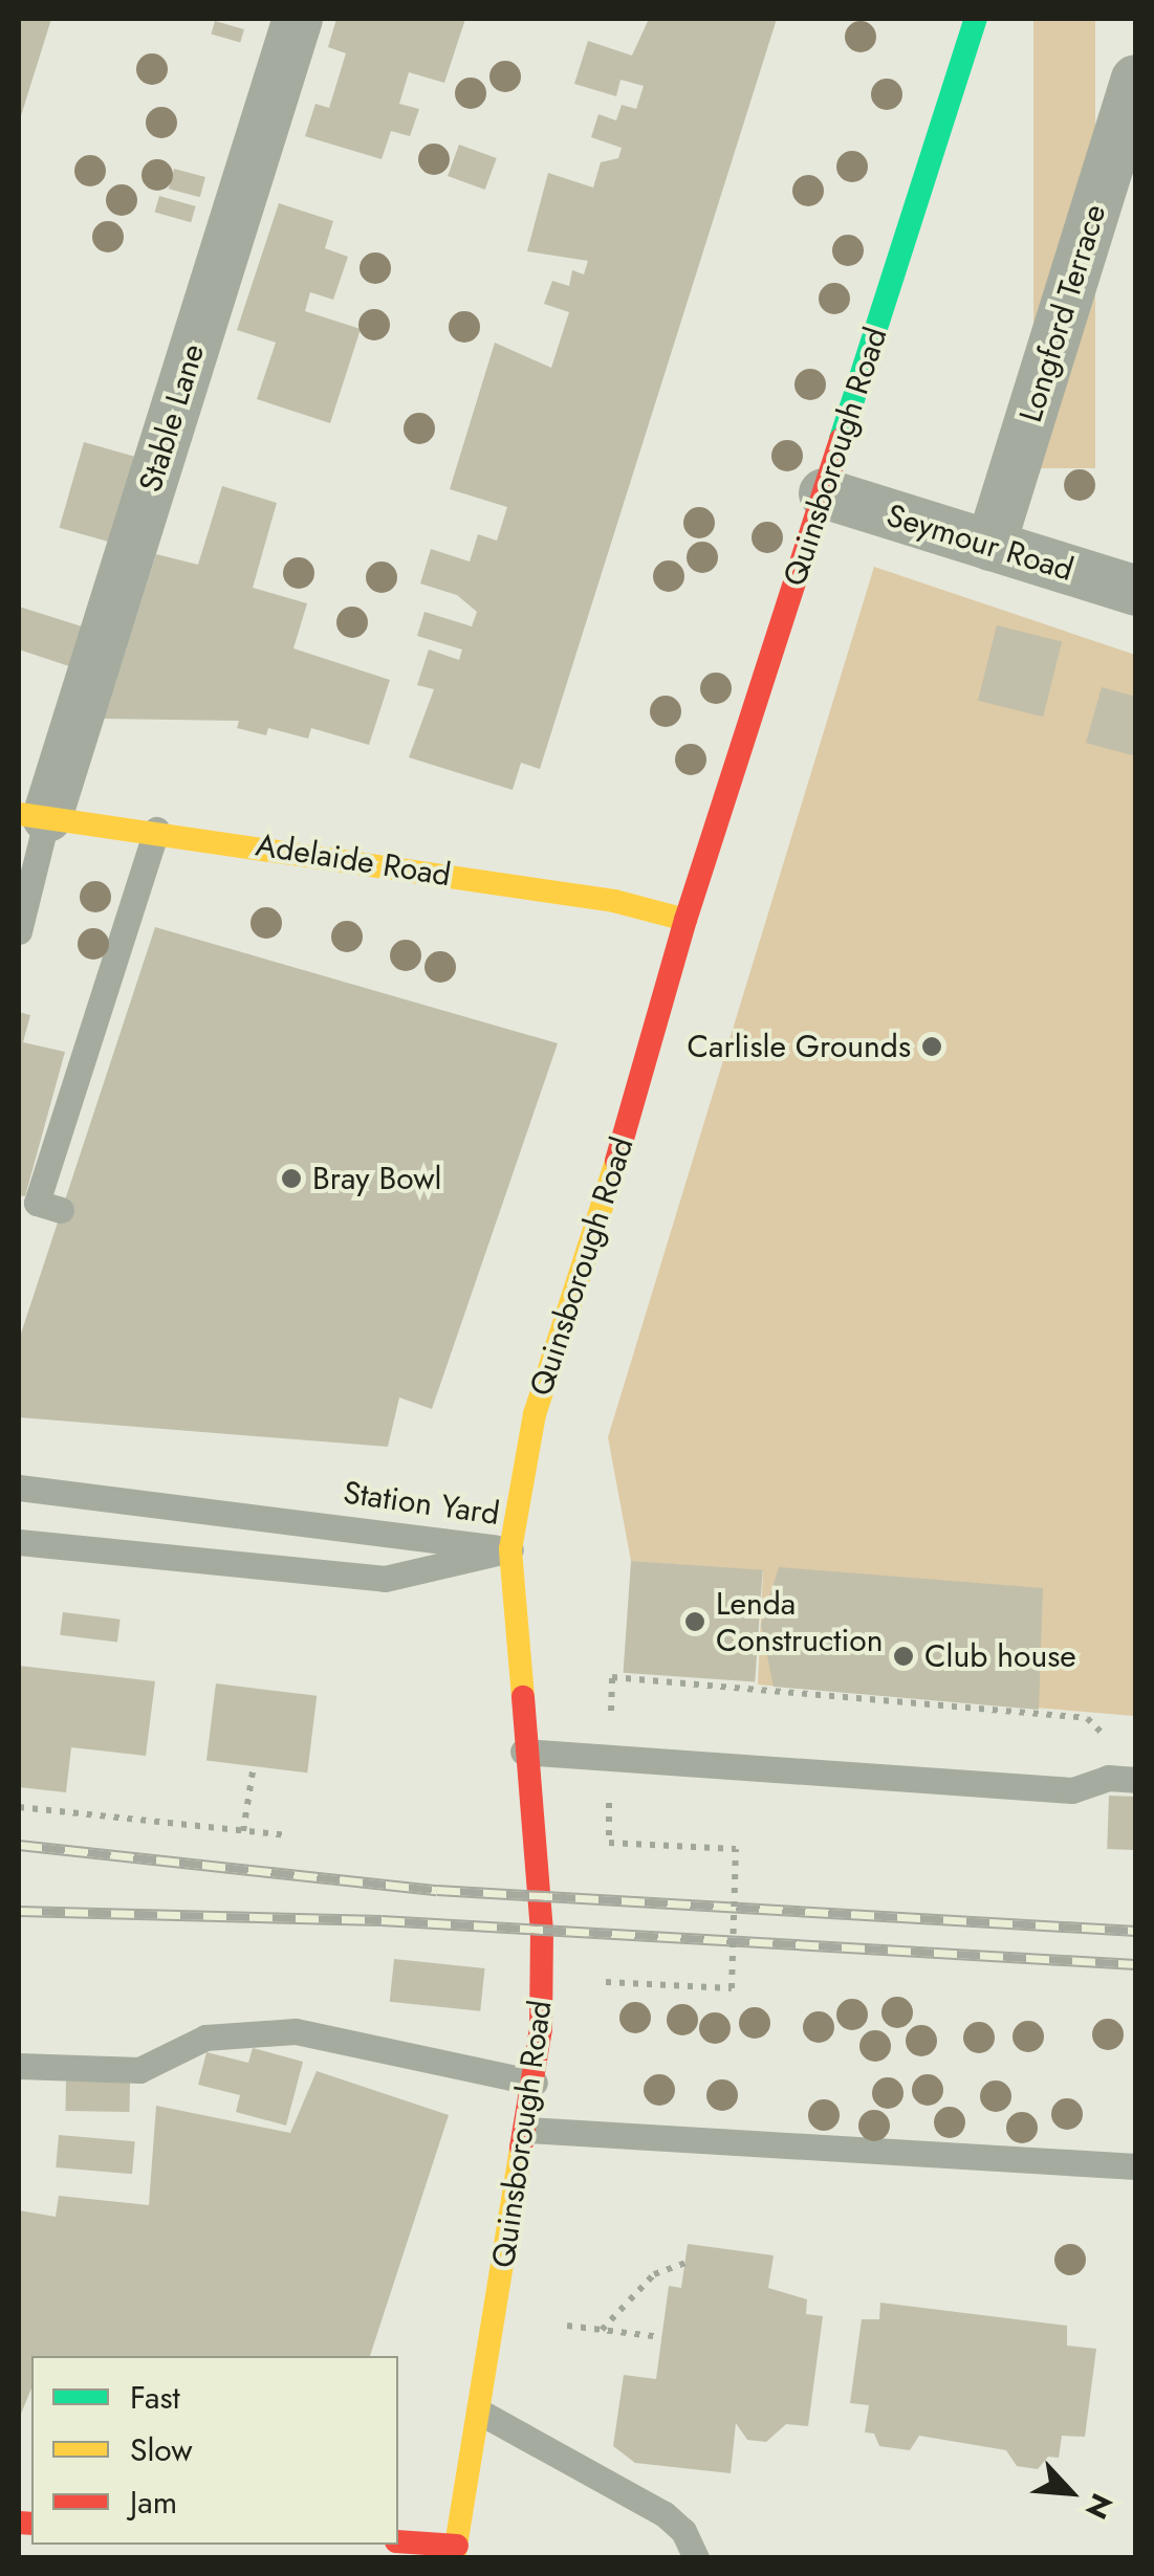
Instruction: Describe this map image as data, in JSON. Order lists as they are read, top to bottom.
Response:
{
  "streets": {
    "street": [
      "Longford Terrace",
      "Stable Lane",
      "Quinsborough Road",
      "Seymour Road",
      "Adelaide Road"
    ],
    "lane": ["Station Yard"]
  },
  "crossings": [
    ["Longford Terrace", "Seymour Road"],
    ["Stable Lane", "Adelaide Road"],
    ["Quinsborough Road", "Seymour Road"],
    ["Quinsborough Road", "Adelaide Road"],
    ["Quinsborough Road", "Station Yard"]
  ],
  "places": [
    "Carlisle Grounds",
    "Bray Bowl",
    "Lenda Construction",
    "Club house"
  ],
  "legend": ["Fast", "Slow", "Jam"],
  "north": "bottom right"
}
